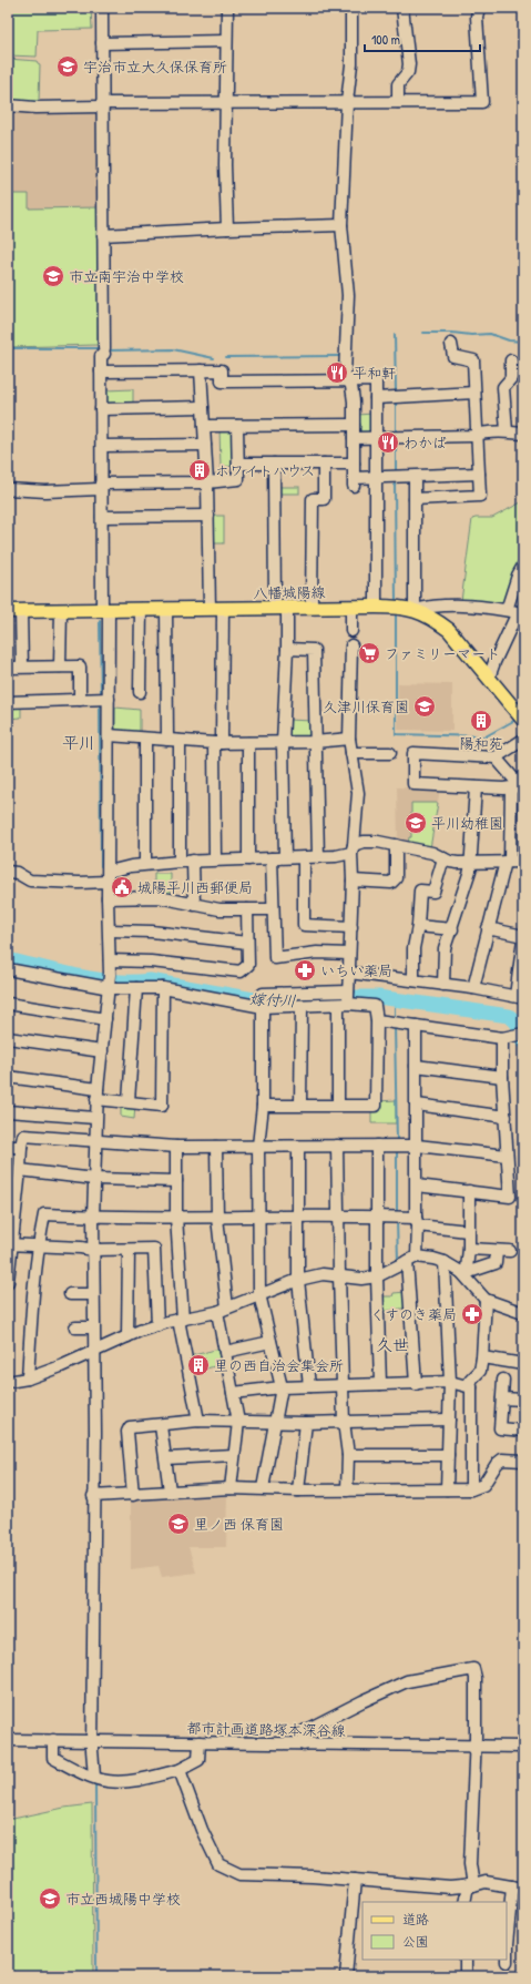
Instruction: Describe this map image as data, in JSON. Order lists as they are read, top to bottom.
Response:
{
  "streets": {
    "main road": ["八幡城陽線"],
    "street": ["都市計画道路塚本深谷線"]
  },
  "districts": ["平川", "久世"],
  "water": ["嫁付川"],
  "places": {
    "school or university": [
      "宇治市立大久保保育所",
      "市立南宇治中学校",
      "久津川保育園",
      "平川幼稚園",
      "里ノ西 保育園",
      "市立西城陽中学校"
    ],
    "restaurant": ["平和軒", "わかば"],
    "building": ["ホワイトハウス", "陽和苑", "里の西自治会集会所"],
    "supermarket": ["ファミリーマート"],
    "public building": ["城陽平川西郵便局"],
    "pharmacy": ["いちい薬局", "くすのき薬局"]
  },
  "legend": ["道路", "公園"],
  "scale_bar": "100 m"
}
